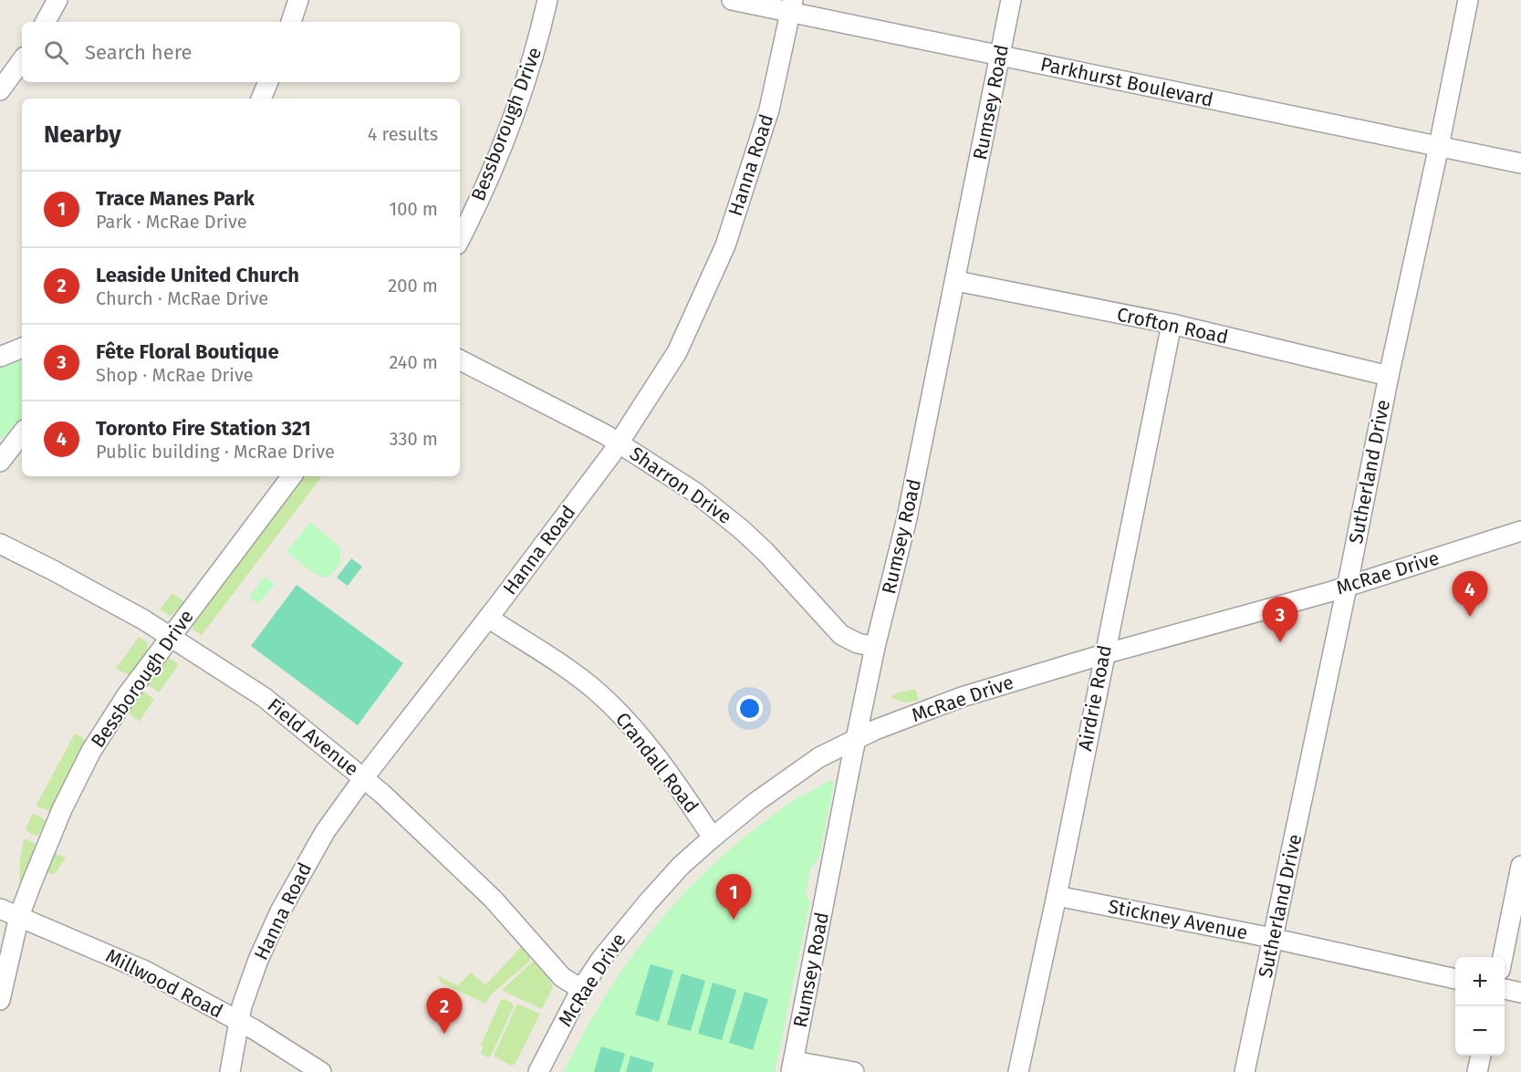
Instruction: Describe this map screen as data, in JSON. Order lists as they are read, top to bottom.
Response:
{
  "streets": {
    "street": [
      "Parkhurst Boulevard",
      "Rumsey Road",
      "Bessborough Drive",
      "Hanna Road",
      "Crofton Road",
      "Sutherland Drive",
      "Sharron Drive",
      "McRae Drive",
      "Airdrie Road",
      "Field Avenue",
      "Crandall Road",
      "Stickney Avenue",
      "Millwood Road"
    ]
  },
  "crossings": [
    ["Parkhurst Boulevard", "Rumsey Road"],
    ["Parkhurst Boulevard", "Hanna Road"],
    ["Parkhurst Boulevard", "Sutherland Drive"],
    ["Rumsey Road", "Crofton Road"],
    ["Rumsey Road", "Sharron Drive"],
    ["Rumsey Road", "McRae Drive"],
    ["Bessborough Drive", "Field Avenue"],
    ["Bessborough Drive", "Millwood Road"],
    ["Hanna Road", "Sharron Drive"],
    ["Hanna Road", "Field Avenue"],
    ["Hanna Road", "Crandall Road"],
    ["Hanna Road", "Millwood Road"],
    ["Crofton Road", "Sutherland Drive"],
    ["Crofton Road", "Airdrie Road"],
    ["Sutherland Drive", "McRae Drive"],
    ["Sutherland Drive", "Stickney Avenue"],
    ["McRae Drive", "Airdrie Road"],
    ["McRae Drive", "Field Avenue"],
    ["McRae Drive", "Crandall Road"],
    ["Airdrie Road", "Stickney Avenue"]
  ],
  "page": {
    "search": "Search here",
    "heading": ["Nearby", "4 results"],
    "list": [
      {
        "mark": "1",
        "name": "Trace Manes Park",
        "note": "Park · McRae Drive",
        "value": "100 m"
      },
      {
        "mark": "2",
        "name": "Leaside United Church",
        "note": "Church · McRae Drive",
        "value": "200 m"
      },
      {
        "mark": "3",
        "name": "Fête Floral Boutique",
        "note": "Shop · McRae Drive",
        "value": "240 m"
      },
      {
        "mark": "4",
        "name": "Toronto Fire Station 321",
        "note": "Public building · McRae Drive",
        "value": "330 m"
      }
    ],
    "pins": [
      "4",
      "3",
      "1",
      "2"
    ],
    "map_buttons": ["+", "−"]
  }
}
